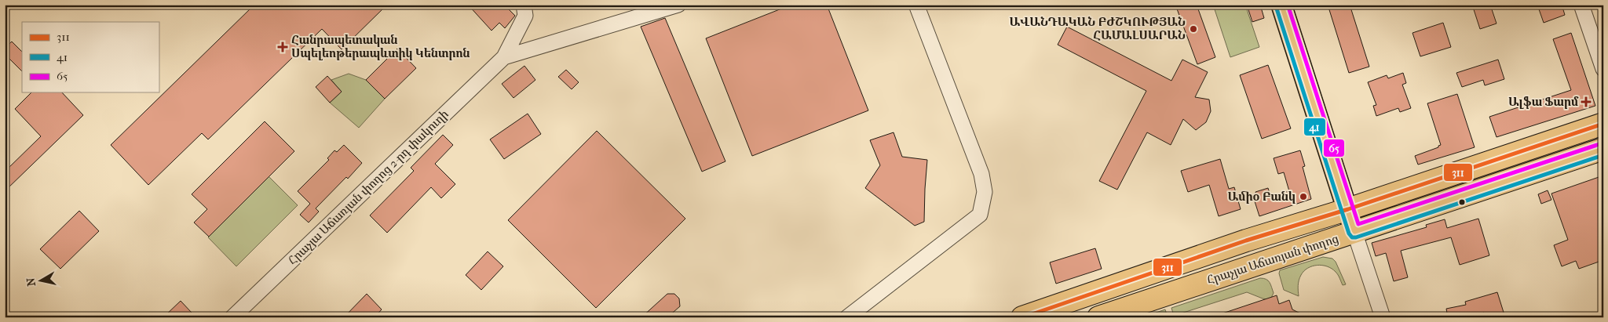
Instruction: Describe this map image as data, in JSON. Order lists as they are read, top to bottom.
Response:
{
  "streets": {
    "highway": ["Հրաչյա Աճառյան փողոց"],
    "street": ["Հրաչյա Աճառյան փողոց 2-րդ փակուղի"]
  },
  "places": {
    "other": ["ԱՎԱՆԴԱԿԱՆ ԲԺՇԿՈՒԹՅԱՆ ՀԱՄԱԼՍԱՐԱՆ", "Ամիօ Բանկ"],
    "health": ["Հանրապետական Սպելեոթերապևտիկ Կենտրոն", "Ալֆա Ֆարմ"]
  },
  "lines": ["transit line 65", "transit line 41", "transit line 311"],
  "legend": ["311", "41", "65"],
  "north": "left"
}
